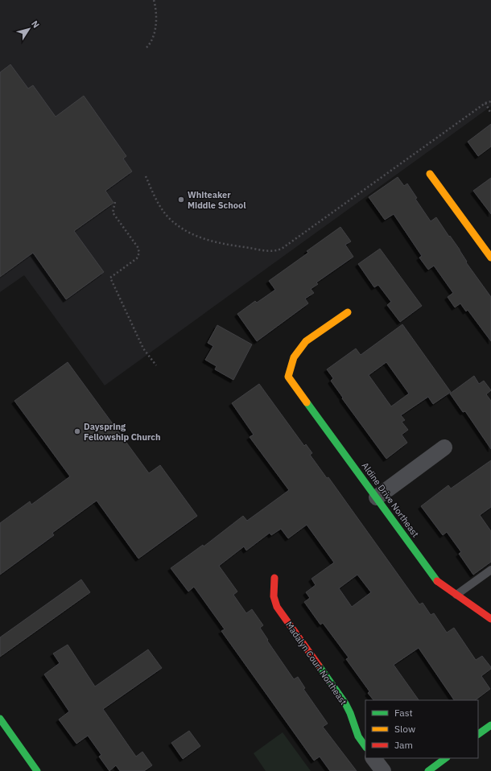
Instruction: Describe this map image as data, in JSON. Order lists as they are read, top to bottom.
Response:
{
  "streets": {
    "street": ["Aldine Drive Northeast", "Madalyn Court Northeast"]
  },
  "places": ["Whiteaker Middle School", "Dayspring Fellowship Church"],
  "legend": ["Fast", "Slow", "Jam"],
  "north": "top right"
}
